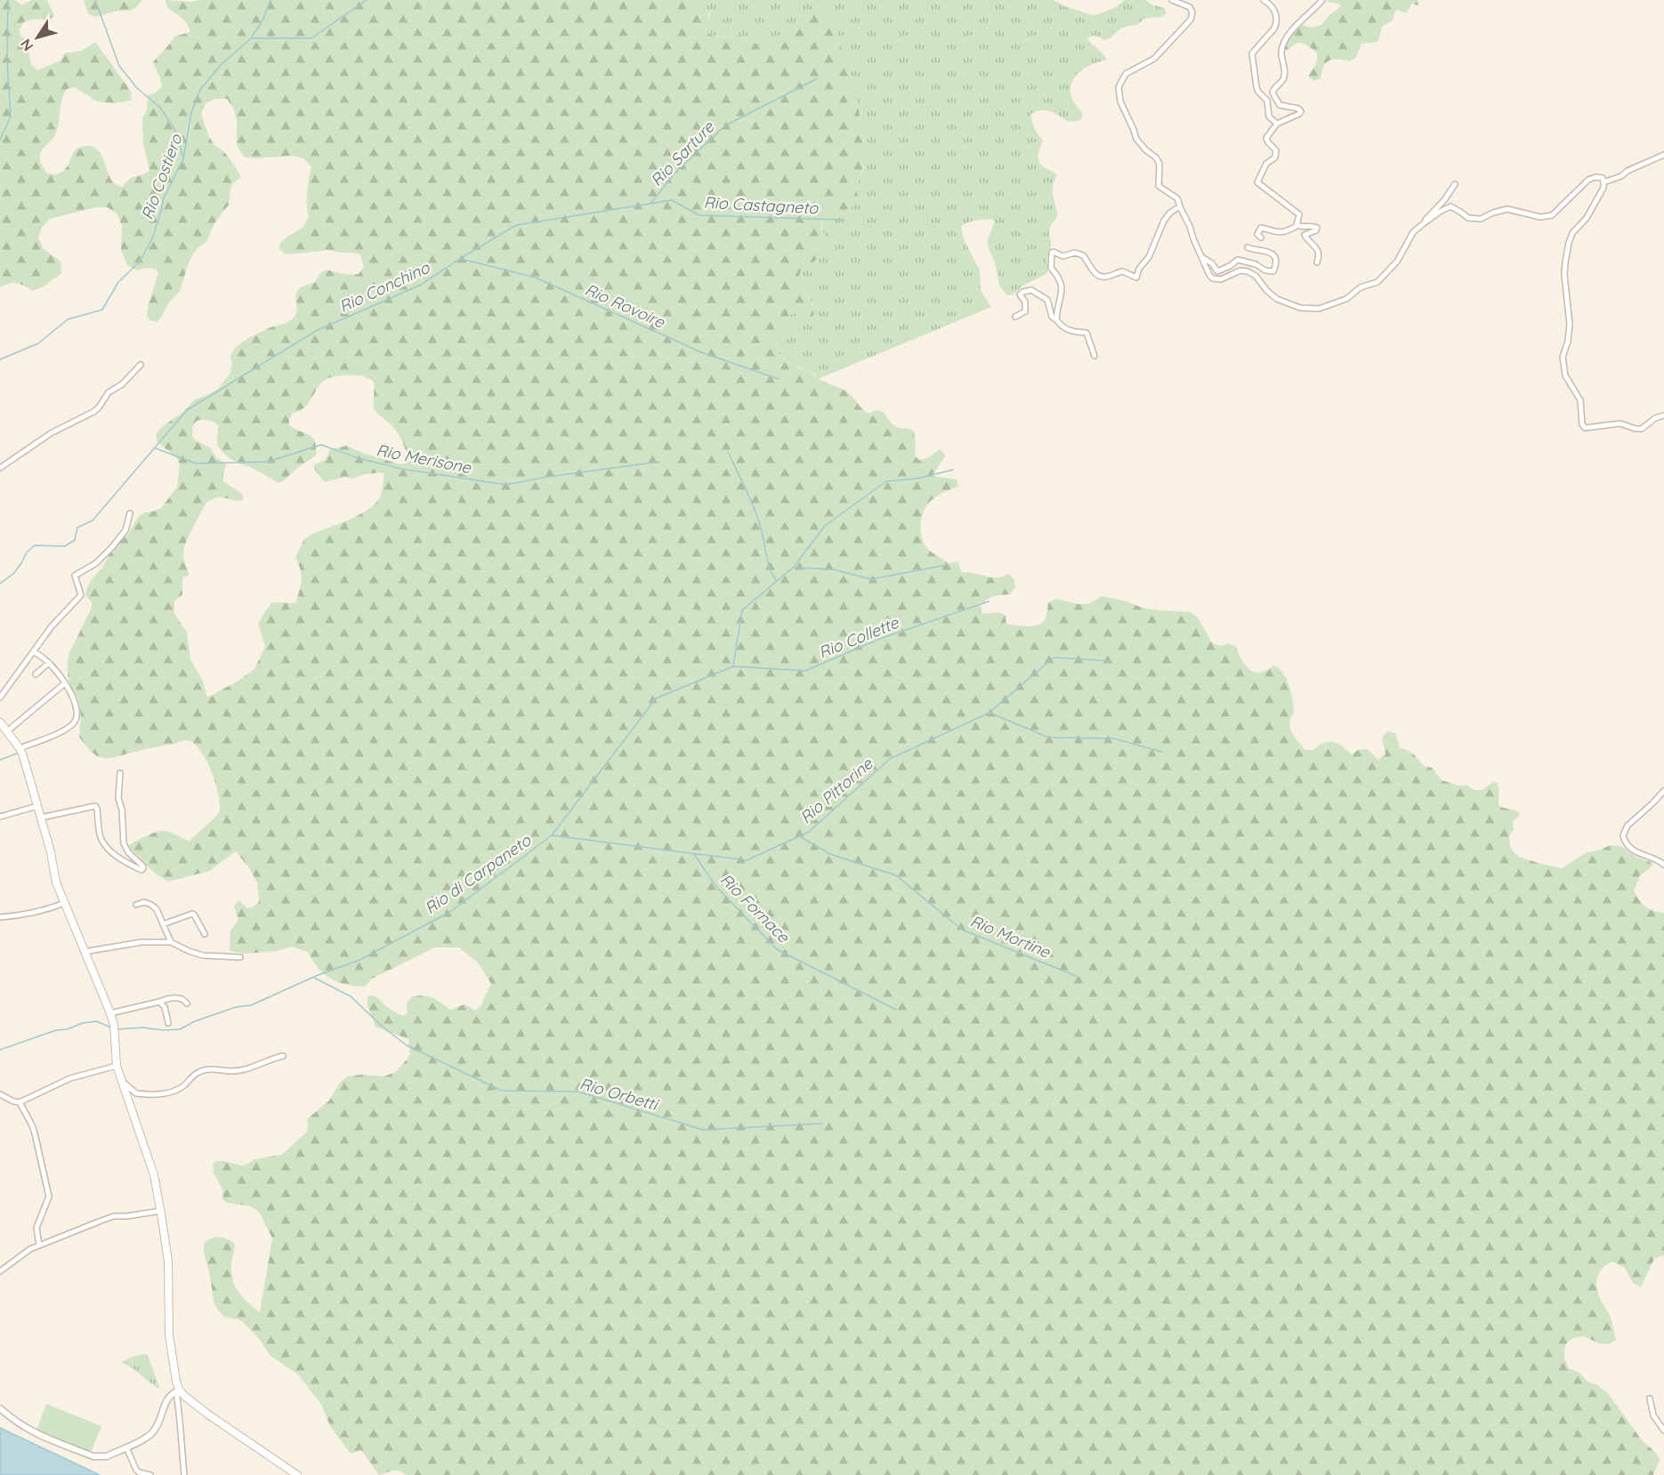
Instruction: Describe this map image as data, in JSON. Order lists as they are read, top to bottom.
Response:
{
  "water": [
    "Rio Sarture",
    "Rio Costiero",
    "Rio Castagneto",
    "Rio Conchino",
    "Rio Rovoire",
    "Rio Merisone",
    "Rio Collette",
    "Rio Pittorine",
    "Rio di Carpaneto",
    "Rio Fornace",
    "Rio Mortine",
    "Rio Orbetti"
  ],
  "north": "bottom left"
}
